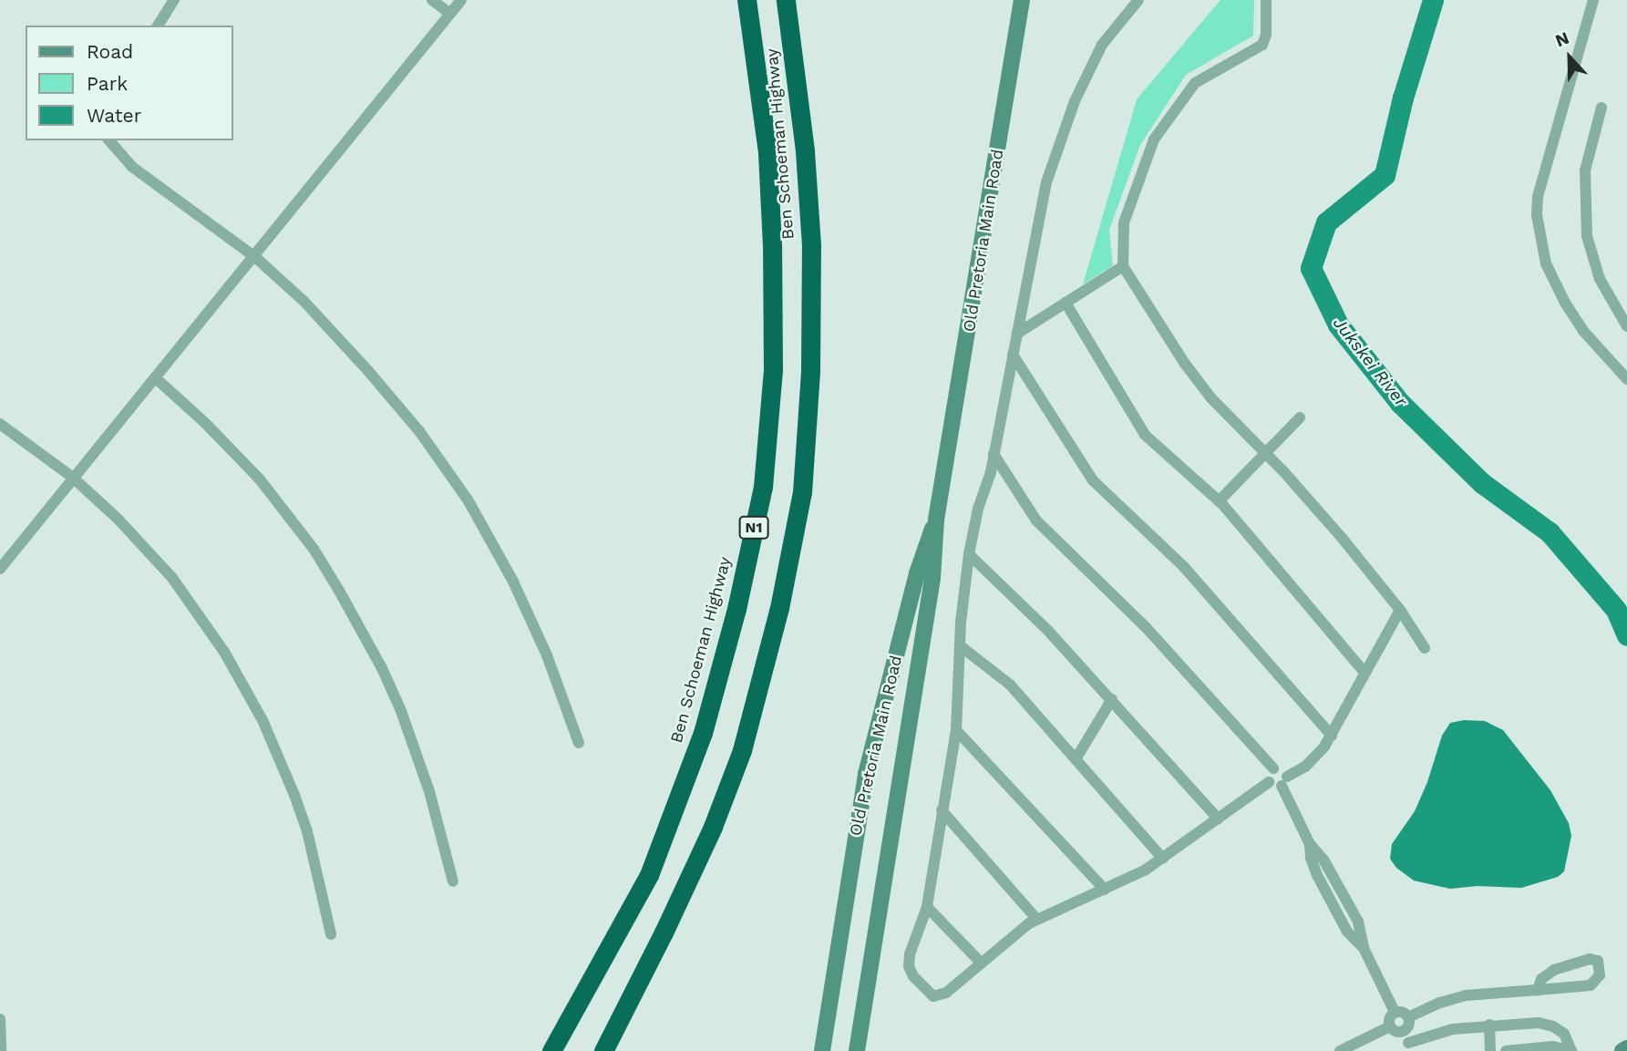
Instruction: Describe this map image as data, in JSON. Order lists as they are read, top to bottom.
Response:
{
  "streets": {
    "highway": ["Ben Schoeman Highway", "N1"],
    "main road": ["Old Pretoria Main Road"]
  },
  "water": ["Jukskei River"],
  "legend": ["Road", "Park", "Water"],
  "north": "top"
}
